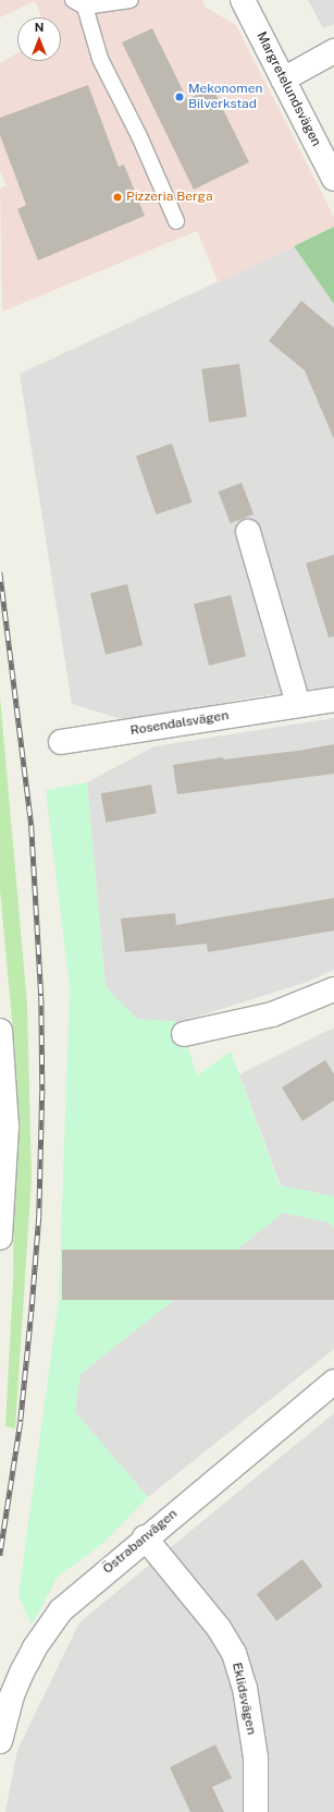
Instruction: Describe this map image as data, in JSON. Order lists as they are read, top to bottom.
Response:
{
  "streets": {
    "street": [
      "Margretelundsvägen",
      "Rosendalsvägen",
      "Östrabanvägen",
      "Eklidsvägen"
    ]
  },
  "crossings": [
    ["Östrabanvägen", "Eklidsvägen"]
  ],
  "places": ["Mekonomen Bilverkstad", "Pizzeria Berga"],
  "north": "top"
}
